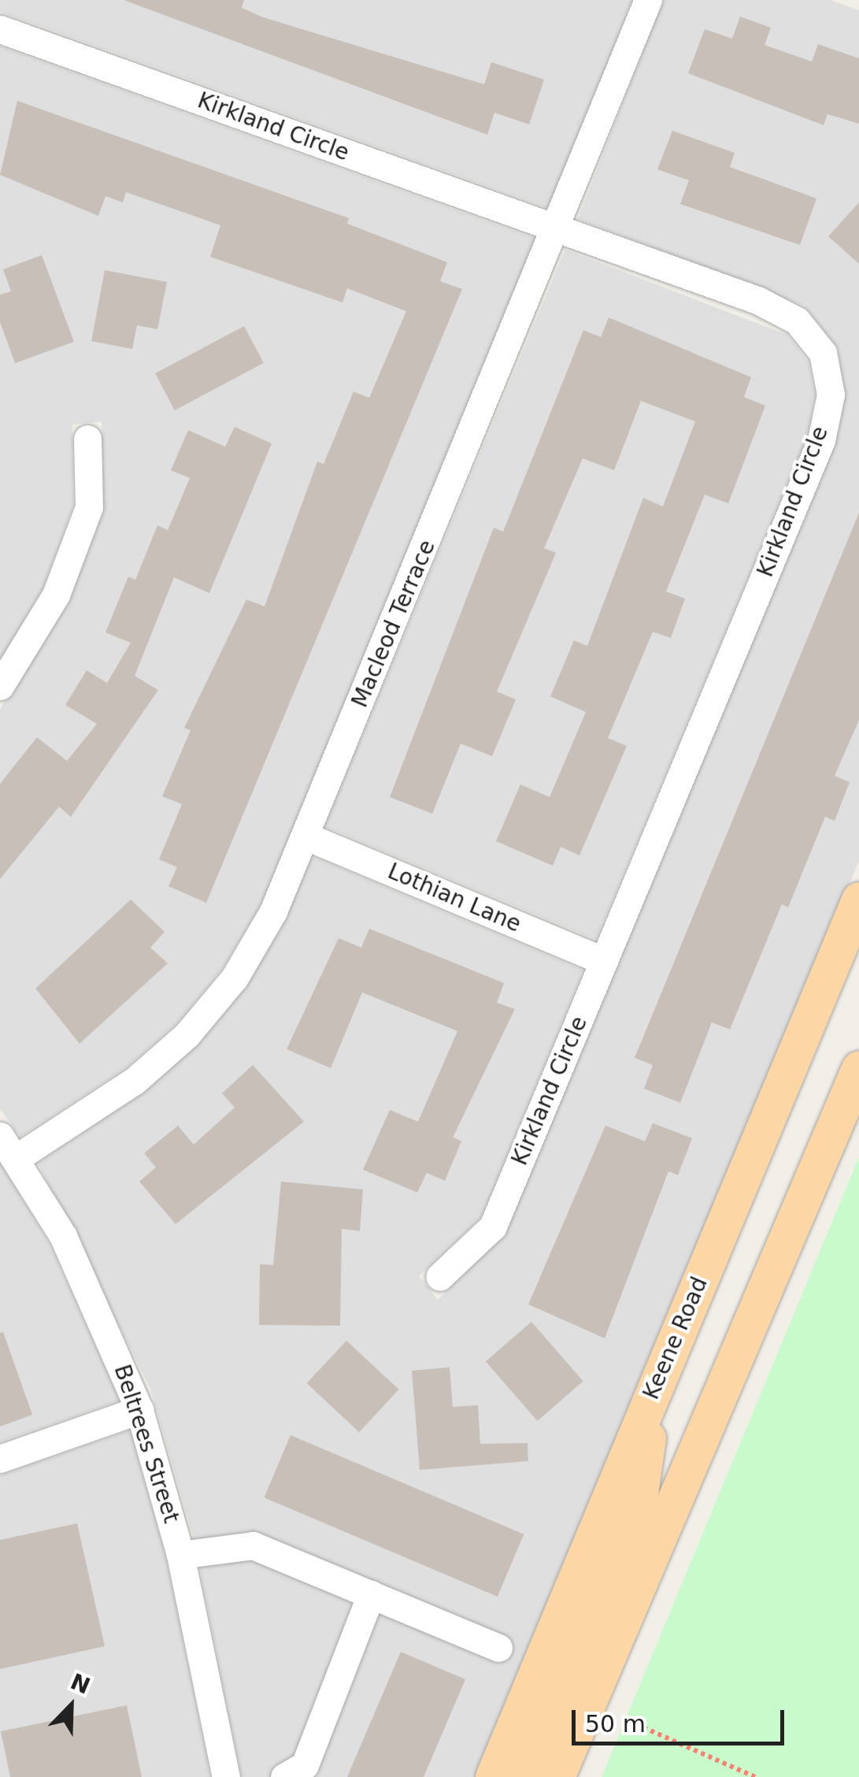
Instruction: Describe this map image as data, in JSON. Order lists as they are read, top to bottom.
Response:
{
  "streets": {
    "main road": ["Keene Road"],
    "street": [
      "Kirkland Circle",
      "Macleod Terrace",
      "Lothian Lane",
      "Beltrees Street"
    ]
  },
  "crossings": [
    ["Kirkland Circle", "Macleod Terrace"],
    ["Kirkland Circle", "Lothian Lane"],
    ["Macleod Terrace", "Lothian Lane"],
    ["Macleod Terrace", "Beltrees Street"]
  ],
  "scale_bar": "50 m",
  "north": "top right"
}
